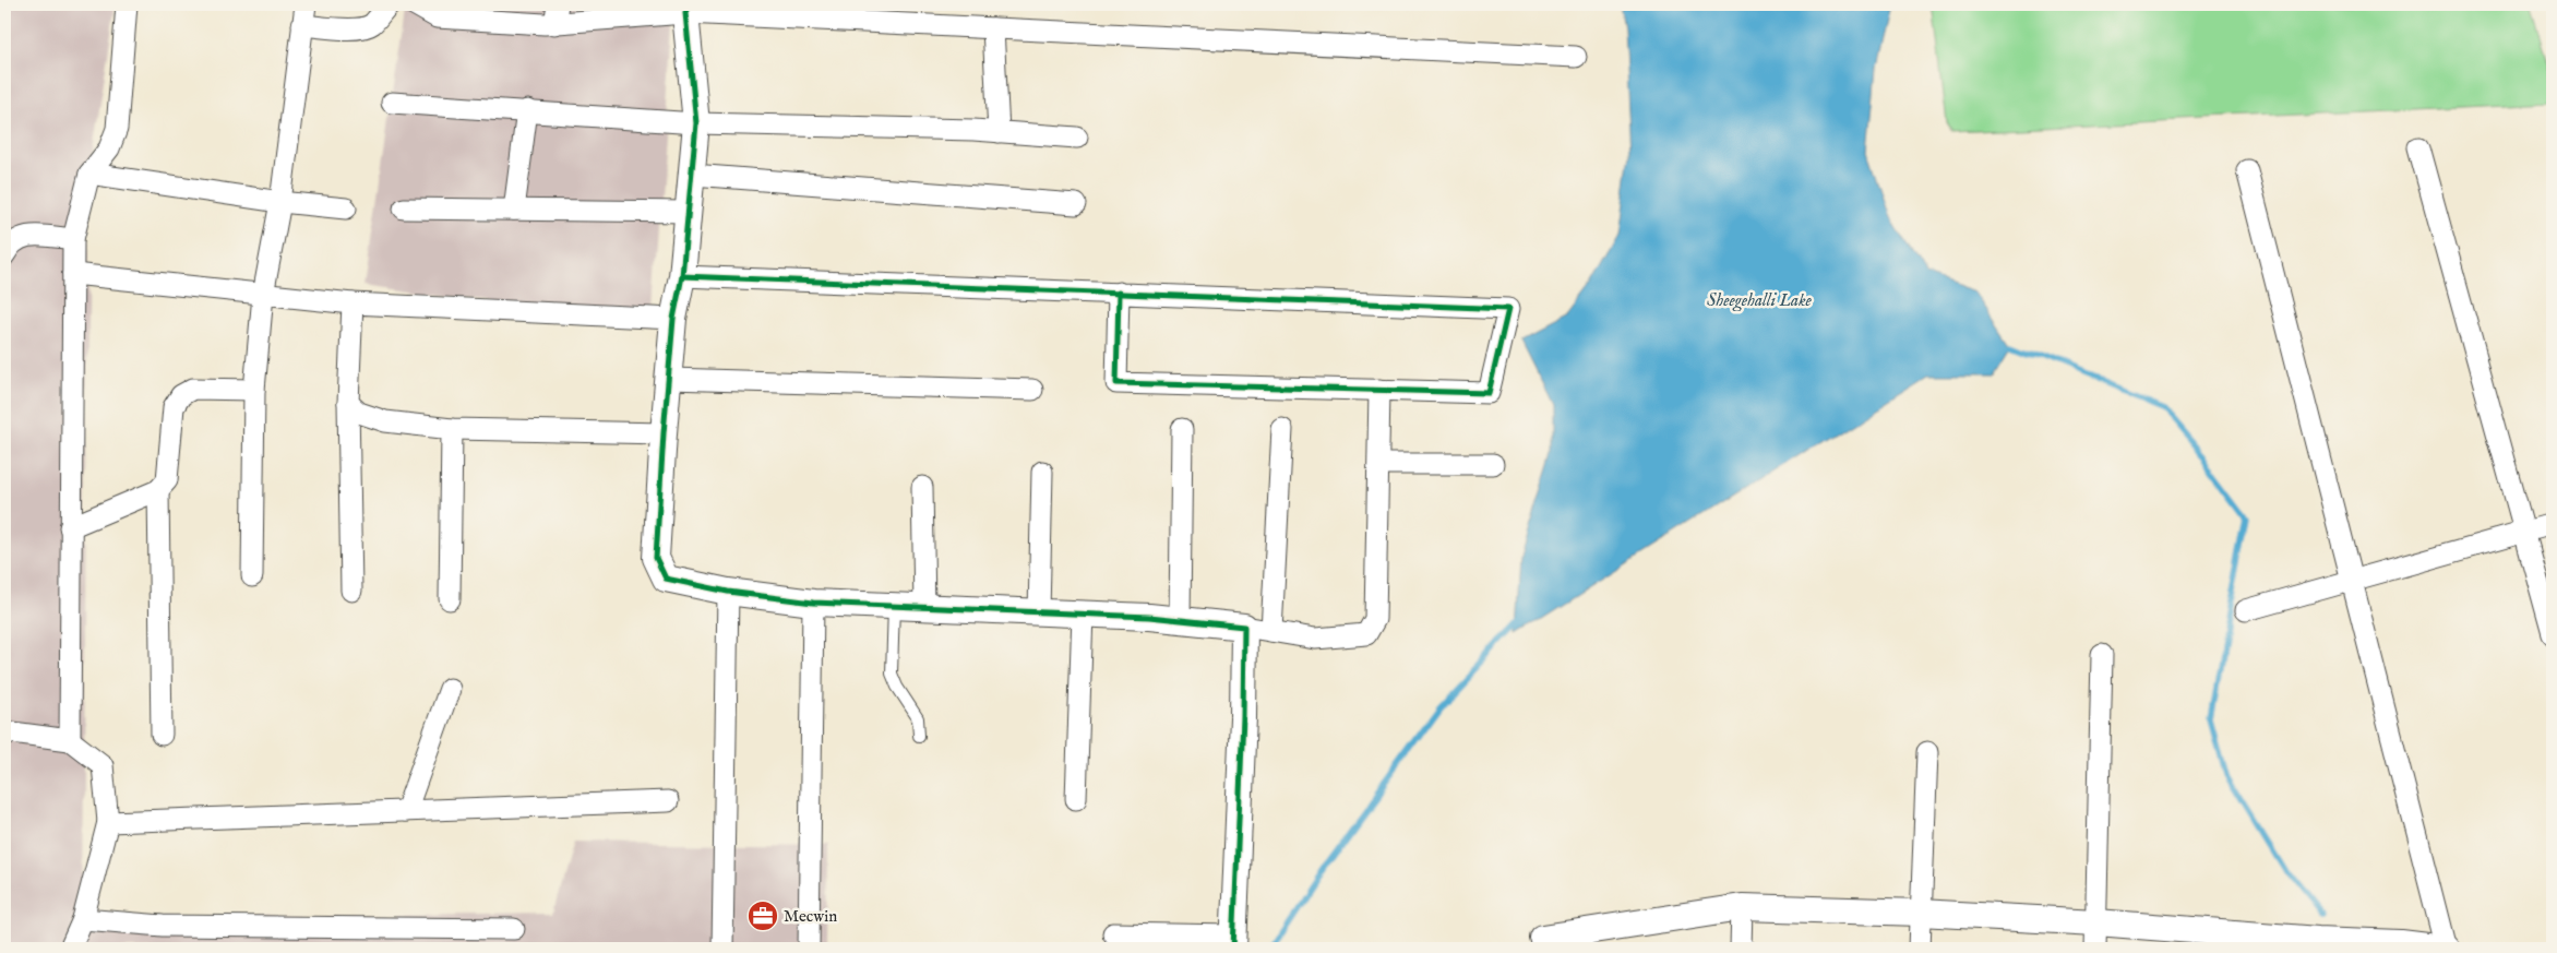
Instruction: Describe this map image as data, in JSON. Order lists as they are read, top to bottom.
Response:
{
  "water": ["Sheegehalli Lake"],
  "places": {
    "office": ["Mecwin"]
  }
}
